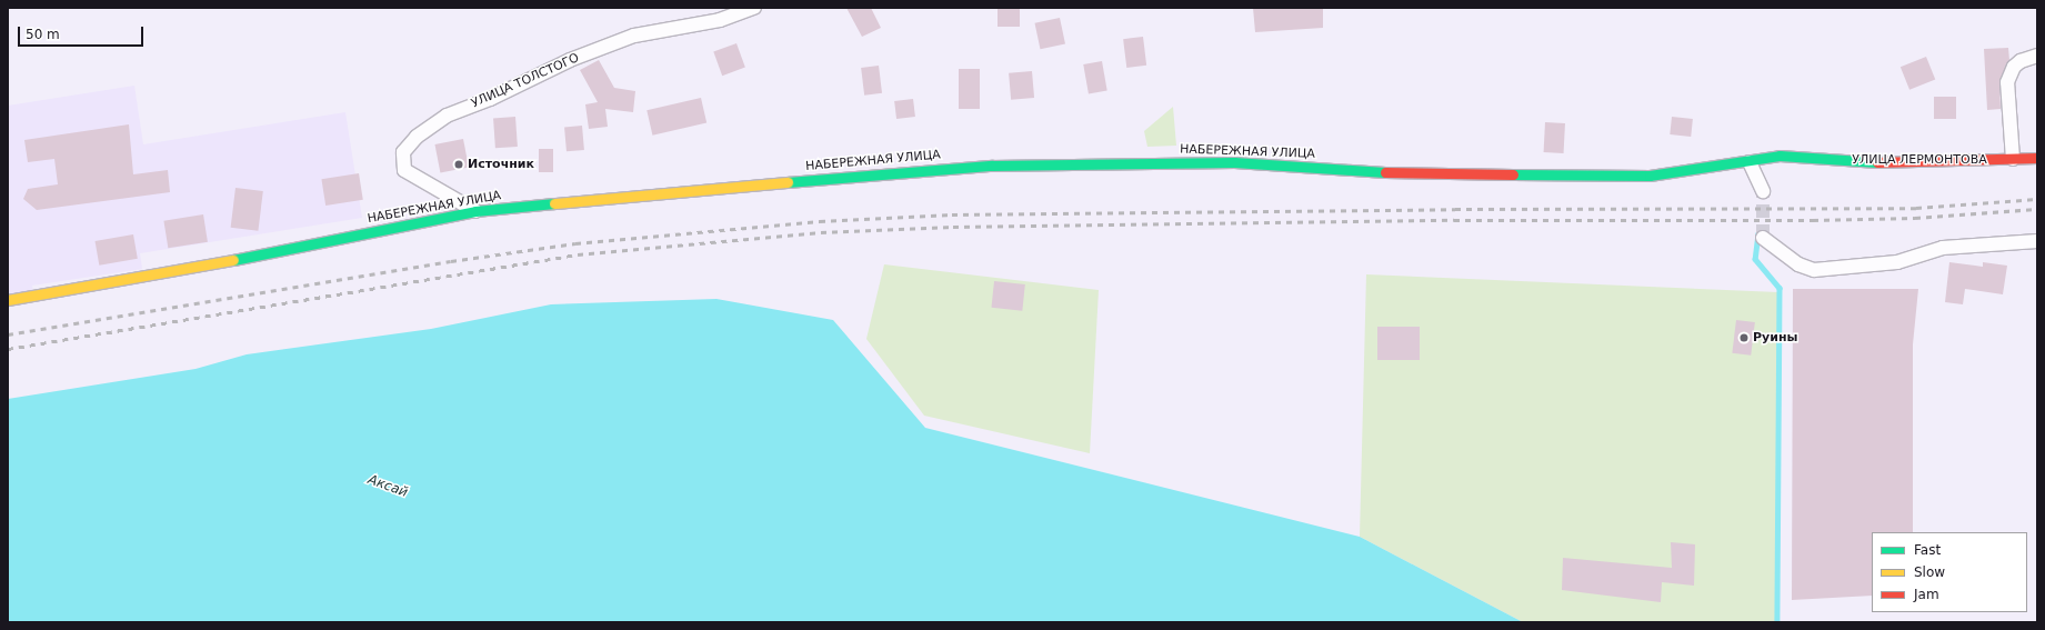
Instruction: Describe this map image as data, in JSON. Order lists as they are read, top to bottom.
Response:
{
  "streets": {
    "street": ["УЛИЦА ТОЛСТОГО", "НАБЕРЕЖНАЯ УЛИЦА", "УЛИЦА ЛЕРМОНТОВА"]
  },
  "crossings": [
    ["УЛИЦА ТОЛСТОГО", "НАБЕРЕЖНАЯ УЛИЦА"],
    ["НАБЕРЕЖНАЯ УЛИЦА", "УЛИЦА ЛЕРМОНТОВА"]
  ],
  "water": ["Аксай"],
  "places": ["Источник", "Руины"],
  "legend": ["Fast", "Slow", "Jam"],
  "scale_bar": "50 m"
}
